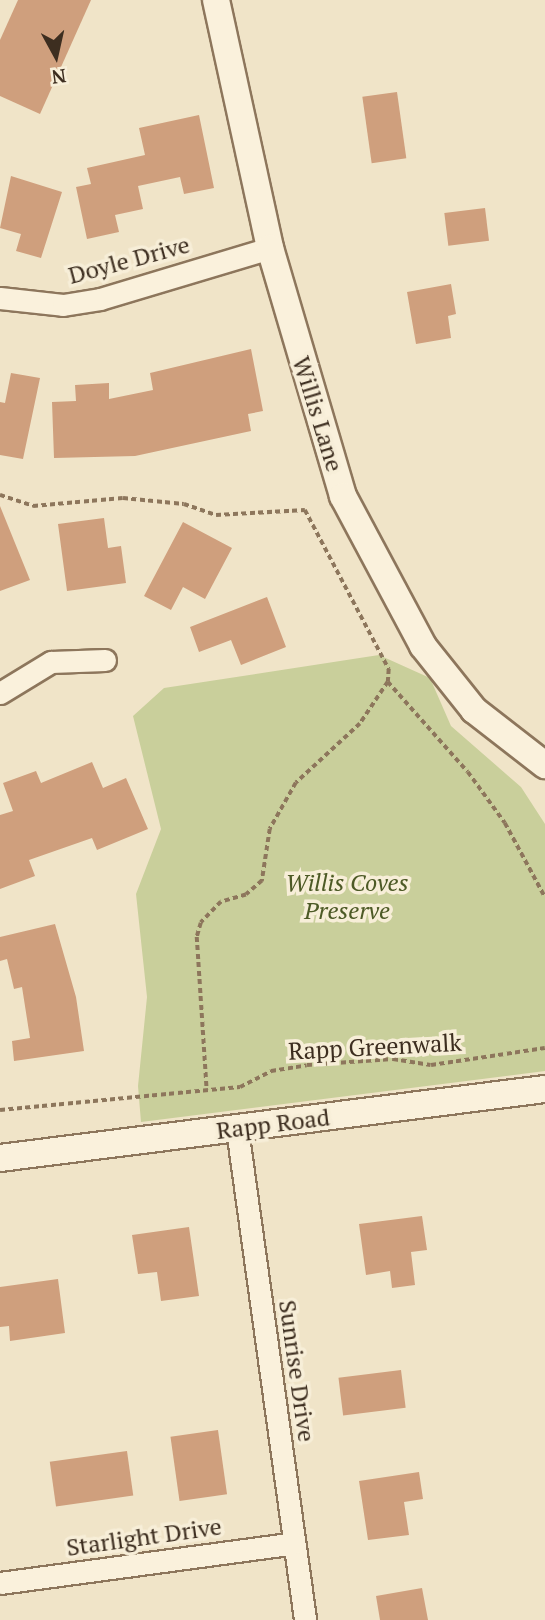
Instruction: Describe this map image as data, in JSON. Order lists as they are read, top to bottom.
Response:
{
  "streets": {
    "street": [
      "Doyle Drive",
      "Willis Lane",
      "Rapp Road",
      "Sunrise Drive",
      "Starlight Drive"
    ],
    "path": ["Rapp Greenwalk"]
  },
  "crossings": [
    ["Doyle Drive", "Willis Lane"],
    ["Rapp Road", "Sunrise Drive"],
    ["Sunrise Drive", "Starlight Drive"]
  ],
  "parks": ["Willis Coves Preserve"],
  "north": "bottom"
}
